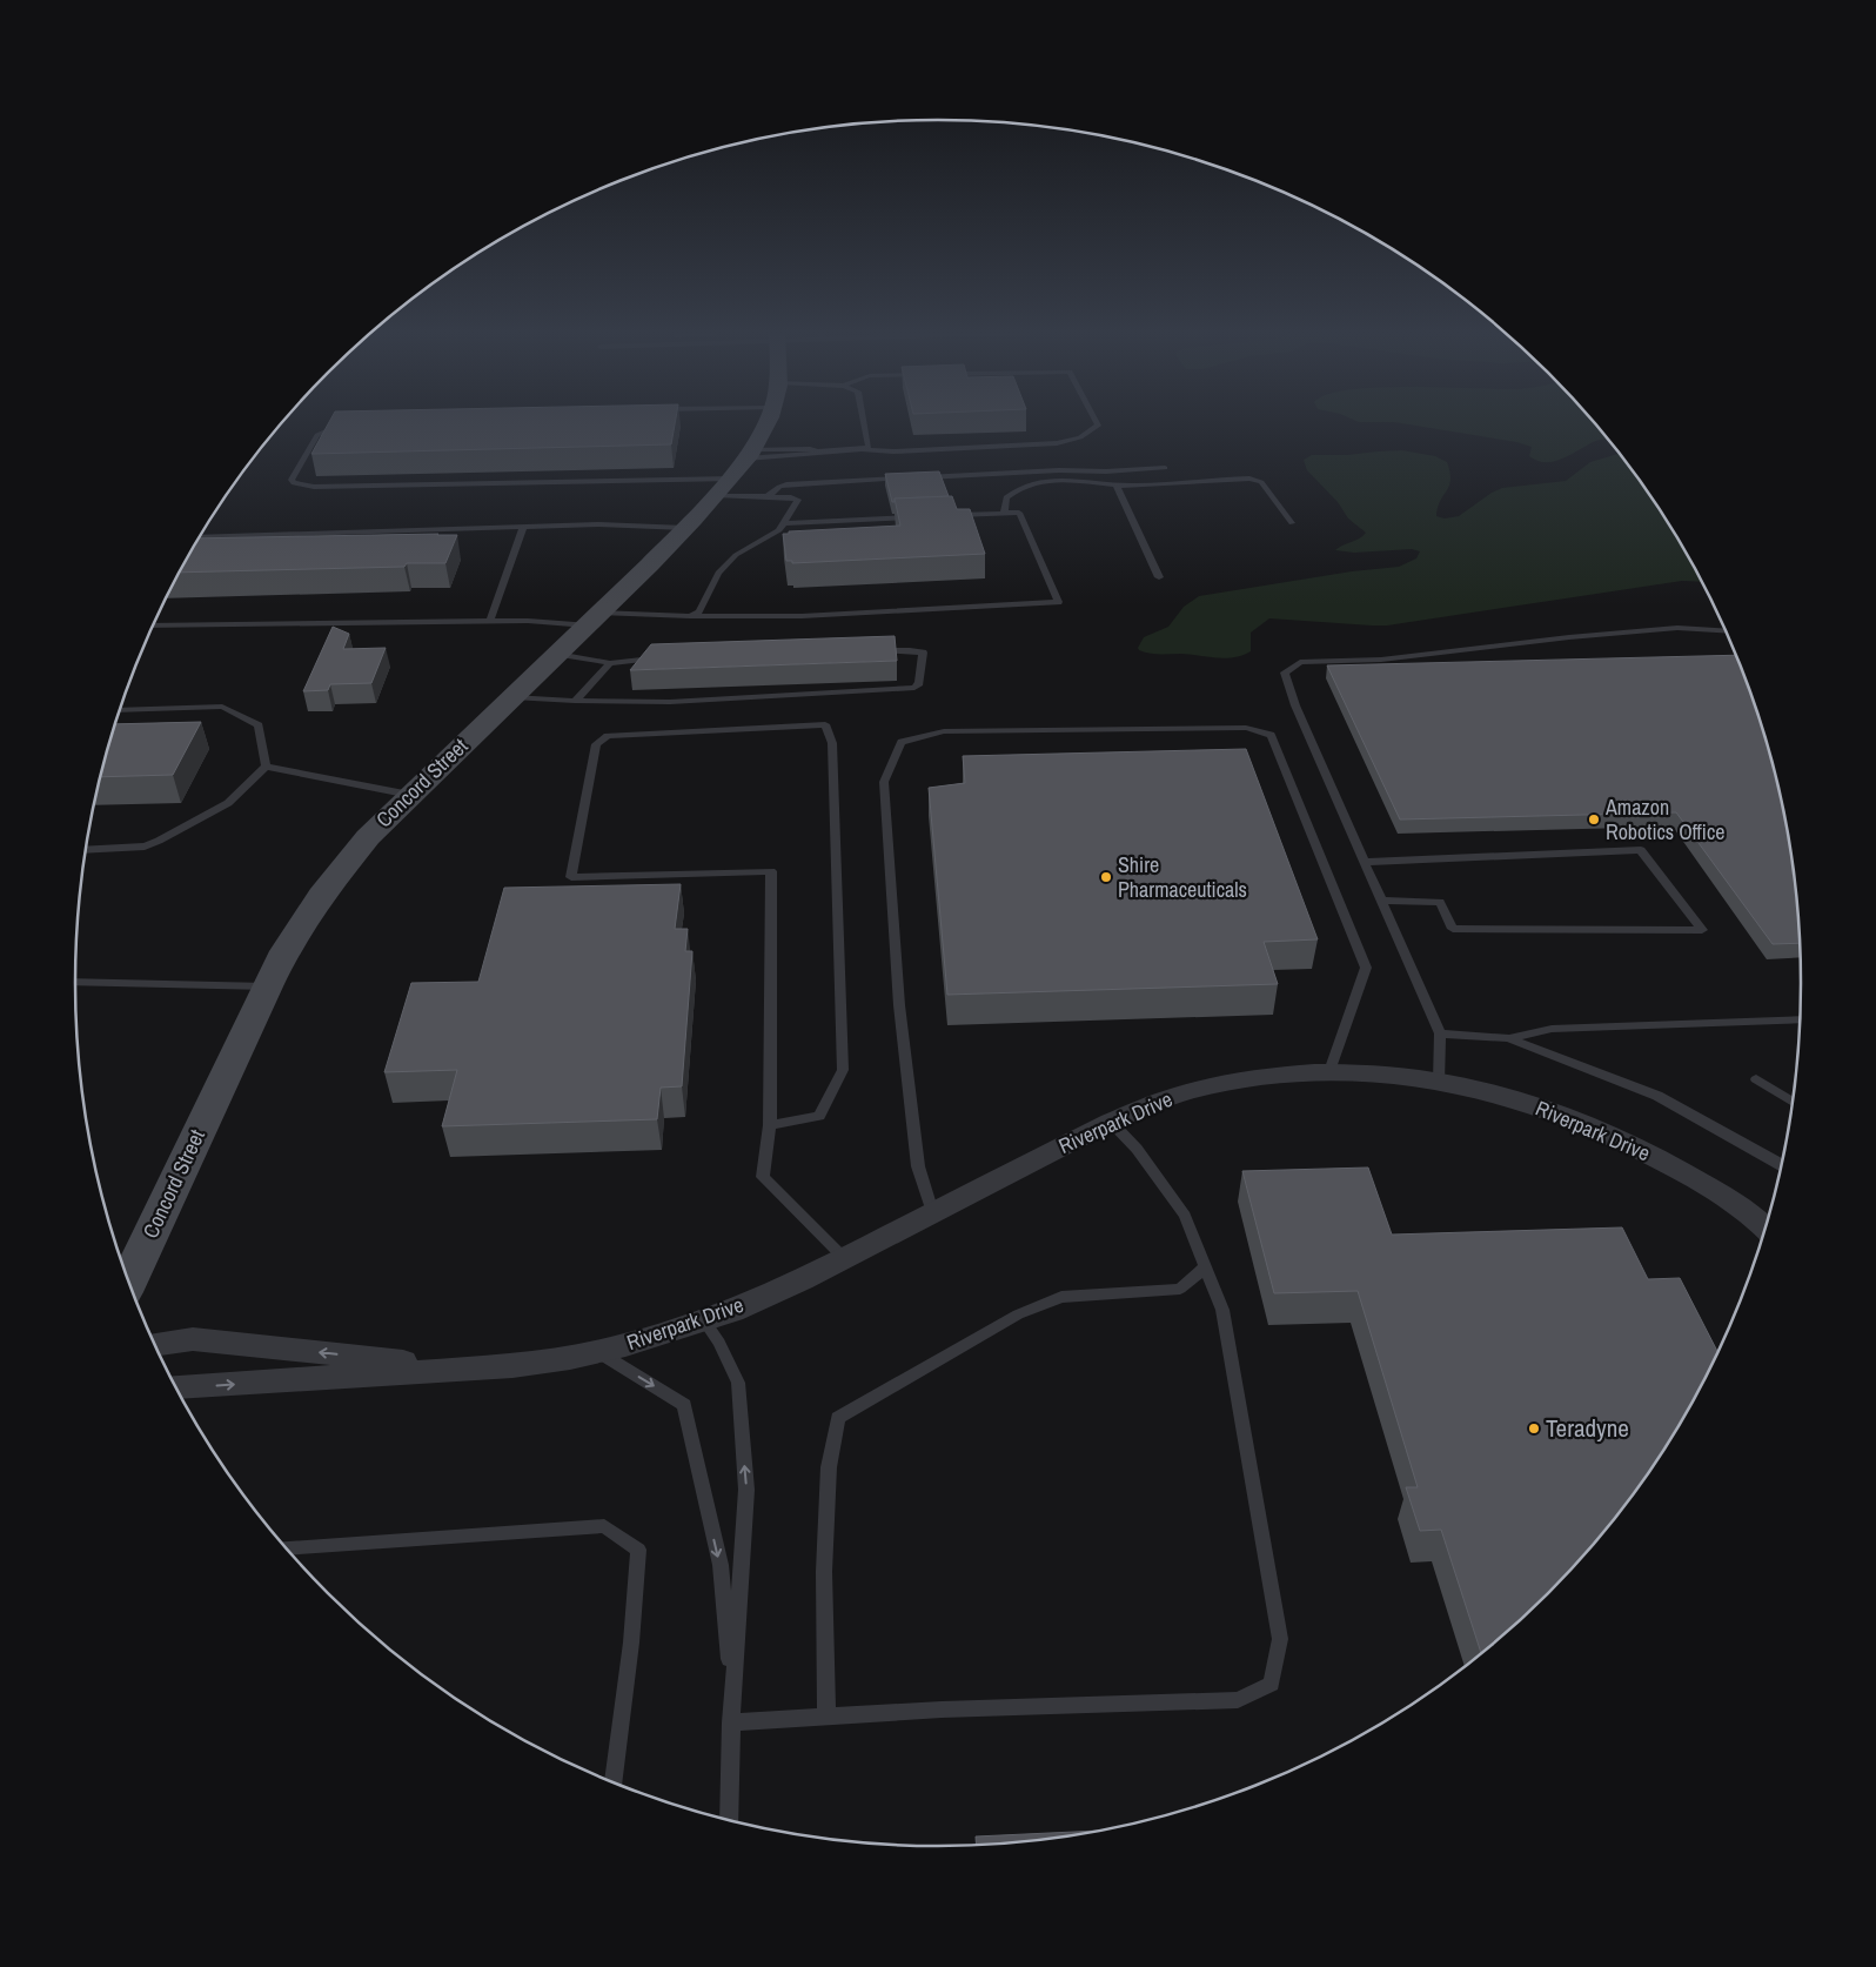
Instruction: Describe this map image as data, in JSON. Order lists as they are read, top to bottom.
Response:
{
  "streets": {
    "street": ["Concord Street", "Riverpark Drive"]
  },
  "places": ["Amazon Robotics Office", "Shire Pharmaceuticals", "Teradyne"]
}
